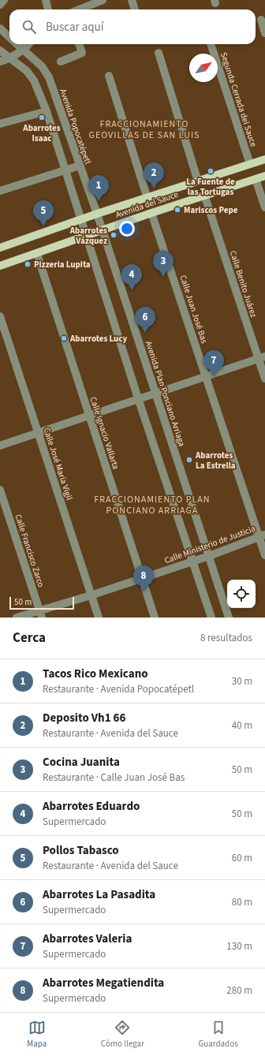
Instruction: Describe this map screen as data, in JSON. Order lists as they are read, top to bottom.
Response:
{
  "streets": {
    "main road": ["Avenida del Sauce"],
    "street": [
      "Segunda Cerrada del Sauce",
      "Avenida Popocatépetl",
      "Calle Benito Juárez",
      "Calle Juan José Bas",
      "Avenida Plan Ponciano Arriaga",
      "Calle Ignacio Vallarta",
      "Calle José María Vigil",
      "Calle Ministerio de Justicia",
      "Calle Francisco Zarco"
    ]
  },
  "crossings": [
    ["Segunda Cerrada del Sauce", "Avenida del Sauce"],
    ["Avenida Popocatépetl", "Avenida del Sauce"],
    ["Avenida Popocatépetl", "Avenida Plan Ponciano Arriaga"],
    ["Avenida del Sauce", "Calle Benito Juárez"],
    ["Avenida del Sauce", "Calle Juan José Bas"],
    ["Avenida del Sauce", "Avenida Plan Ponciano Arriaga"],
    ["Avenida del Sauce", "Calle Ignacio Vallarta"],
    ["Calle Juan José Bas", "Calle Ministerio de Justicia"],
    ["Avenida Plan Ponciano Arriaga", "Calle Ministerio de Justicia"],
    ["Calle Ignacio Vallarta", "Calle Ministerio de Justicia"],
    ["Calle José María Vigil", "Calle Ministerio de Justicia"],
    ["Calle Ministerio de Justicia", "Calle Francisco Zarco"]
  ],
  "districts": ["FRACCIONAMIENTO GEOVILLAS DE SAN LUIS", "FRACCIONAMIENTO PLAN PONCIANO ARRIAGA"],
  "places": [
    "Abarrotes Isaac",
    "La Fuente de las Tortugas",
    "Mariscos Pepe",
    "Abarrotes Vázquez",
    "Pizzeria Lupita",
    "Abarrotes Lucy",
    "Abarrotes La Estrella"
  ],
  "scale_bar": "50 m",
  "north": "top right",
  "page": {
    "search": "Buscar aquí",
    "pins": [
      "2",
      "1",
      "5",
      "3",
      "4",
      "6",
      "7",
      "8"
    ],
    "scale": "50 m",
    "heading": ["Cerca", "8 resultados"],
    "list": [
      {
        "mark": "1",
        "name": "Tacos Rico Mexicano",
        "note": "Restaurante · Avenida Popocatépetl",
        "value": "30 m"
      },
      {
        "mark": "2",
        "name": "Deposito Vh1 66",
        "note": "Restaurante · Avenida del Sauce",
        "value": "40 m"
      },
      {
        "mark": "3",
        "name": "Cocina Juanita",
        "note": "Restaurante · Calle Juan José Bas",
        "value": "50 m"
      },
      {
        "mark": "4",
        "name": "Abarrotes Eduardo",
        "note": "Supermercado",
        "value": "50 m"
      },
      {
        "mark": "5",
        "name": "Pollos Tabasco",
        "note": "Restaurante · Avenida del Sauce",
        "value": "60 m"
      },
      {
        "mark": "6",
        "name": "Abarrotes La Pasadita",
        "note": "Supermercado",
        "value": "80 m"
      },
      {
        "mark": "7",
        "name": "Abarrotes Valeria",
        "note": "Supermercado",
        "value": "130 m"
      },
      {
        "mark": "8",
        "name": "Abarrotes Megatiendita",
        "note": "Supermercado",
        "value": "280 m"
      }
    ],
    "nav": ["Mapa", "Cómo llegar", "Guardados"]
  }
}
